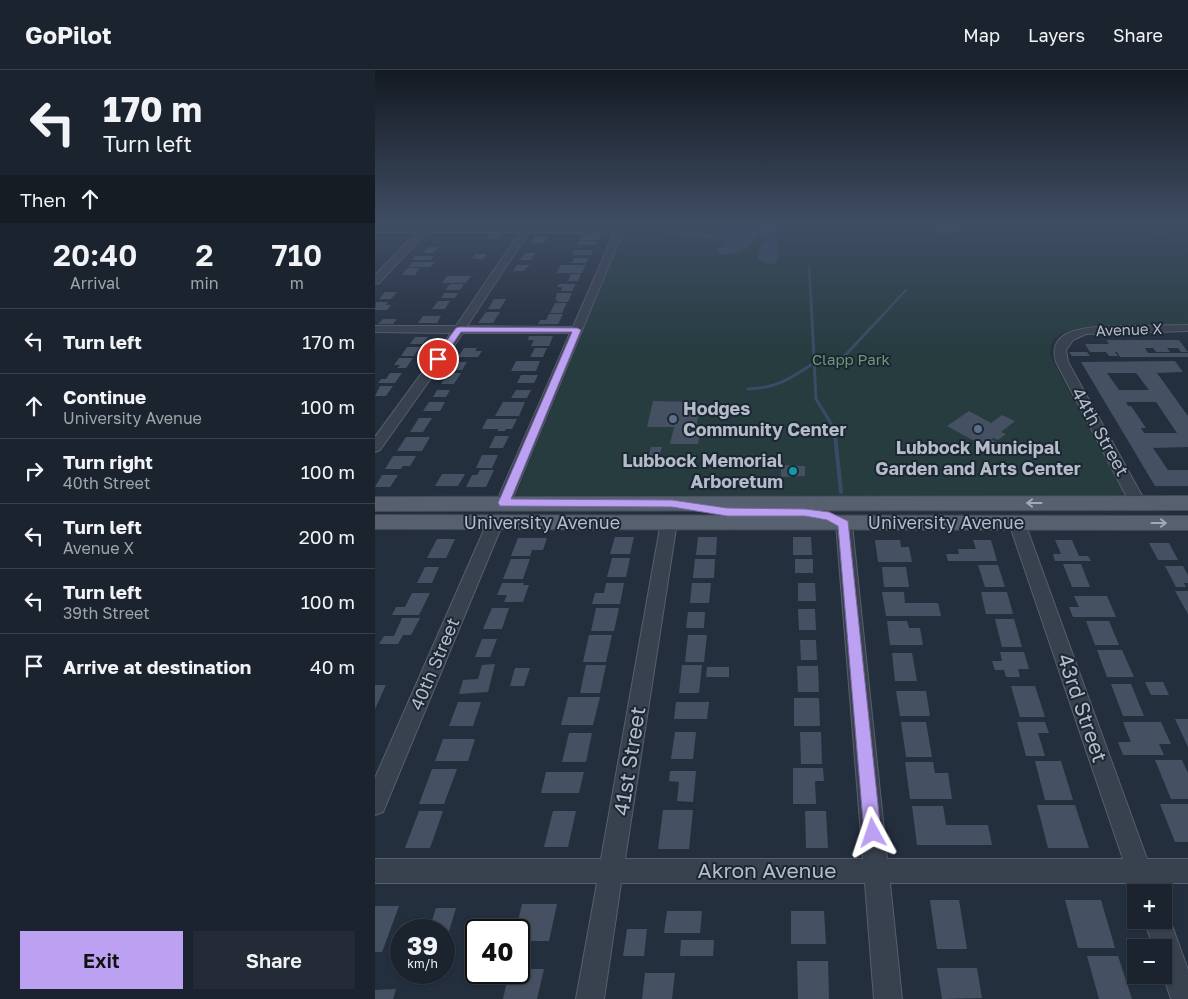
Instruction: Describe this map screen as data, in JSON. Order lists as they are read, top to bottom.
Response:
{
  "streets": {
    "main road": ["University Avenue"],
    "street": [
      "Avenue X",
      "44th Street",
      "40th Street",
      "43rd Street",
      "41st Street",
      "Akron Avenue"
    ]
  },
  "crossings": [
    ["Avenue X", "44th Street"],
    ["44th Street", "University Avenue"],
    ["University Avenue", "40th Street"],
    ["University Avenue", "43rd Street"],
    ["University Avenue", "41st Street"],
    ["43rd Street", "Akron Avenue"],
    ["41st Street", "Akron Avenue"]
  ],
  "parks": ["Clapp Park"],
  "places": ["Hodges Community Center", "Lubbock Municipal Garden and Arts Center", "Lubbock Memorial Arboretum"],
  "page": {
    "header": "GoPilot",
    "nav": ["Map", "Layers", "Share"],
    "turn": ["170 m", "Turn left"],
    "then": "Then",
    "eta": [
      "20:40",
      "Arrival",
      "2",
      "min",
      "710",
      "m"
    ],
    "list": [
      {
        "name": "Turn left",
        "value": "170 m"
      },
      {
        "name": "Continue",
        "note": "University Avenue",
        "value": "100 m"
      },
      {
        "name": "Turn right",
        "note": "40th Street",
        "value": "100 m"
      },
      {
        "name": "Turn left",
        "note": "Avenue X",
        "value": "200 m"
      },
      {
        "name": "Turn left",
        "note": "39th Street",
        "value": "100 m"
      },
      {
        "name": "Arrive at destination",
        "value": "40 m"
      }
    ],
    "map_buttons": ["+", "−"],
    "speed": "39 km/h",
    "limit": "40",
    "buttons": ["Exit", "Share"]
  }
}
